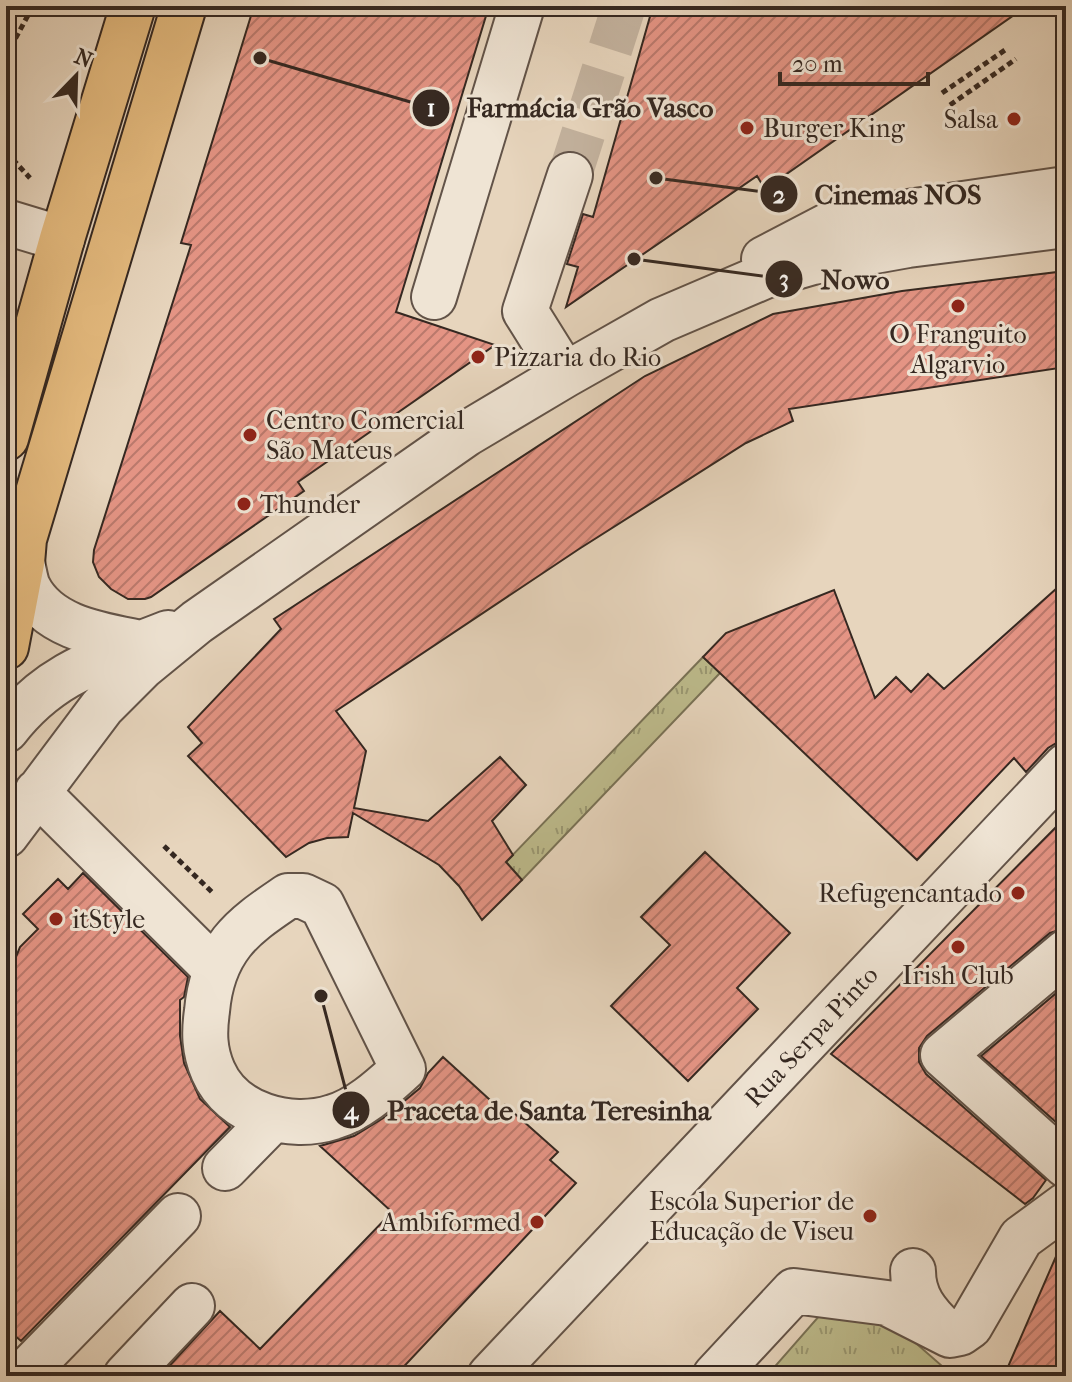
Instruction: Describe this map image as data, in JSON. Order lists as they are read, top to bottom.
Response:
{
  "streets": {
    "street": ["Rua Serpa Pinto"]
  },
  "places": [
    "Farmácia Grão Vasco",
    "Salsa",
    "Burger King",
    "Cinemas NOS",
    "Nowo",
    "O Franguito Algarvio",
    "Pizzaria do Rio",
    "Centro Comercial São Mateus",
    "Thunder",
    "Refugencantado",
    "itStyle",
    "Irish Club",
    "Praceta de Santa Teresinha",
    "Escola Superior de Educação de Viseu",
    "Ambiformed"
  ],
  "scale_bar": "20 m",
  "north": "top right"
}
